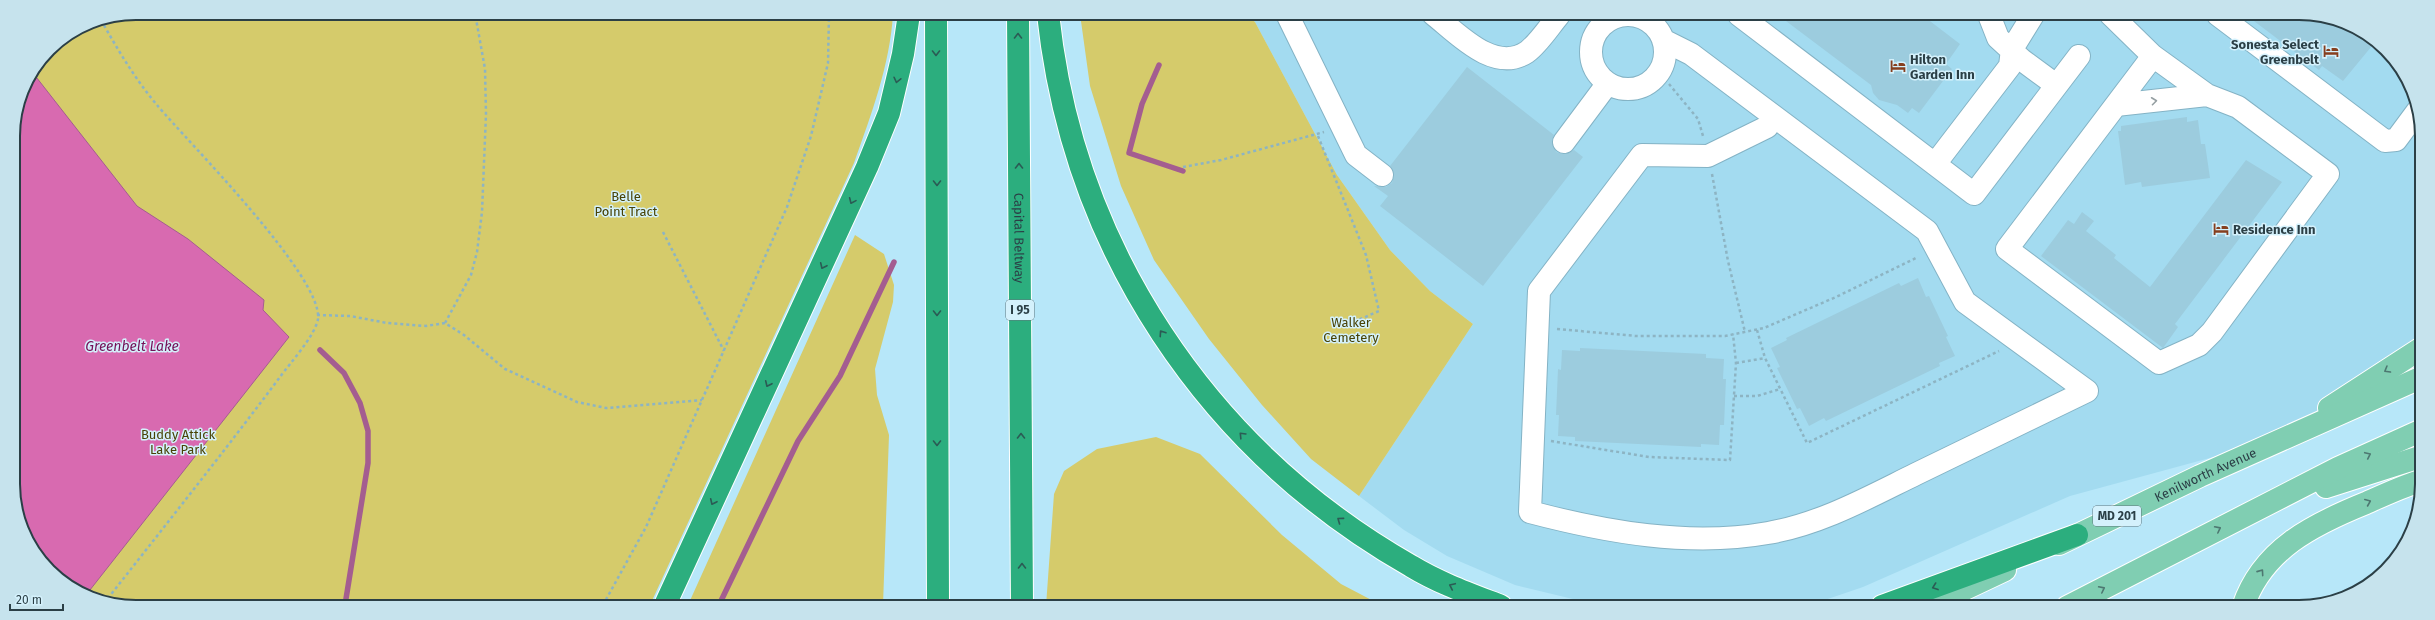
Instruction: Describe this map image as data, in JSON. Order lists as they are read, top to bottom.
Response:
{
  "streets": {
    "highway": ["Capital Beltway", "I 95"],
    "main road": ["Kenilworth Avenue", "MD 201"]
  },
  "water": ["Greenbelt Lake"],
  "parks": ["Belle Point Tract", "Walker Cemetery", "Buddy Attick Lake Park"],
  "places": {
    "hotel": ["Sonesta Select Greenbelt", "Hilton Garden Inn", "Residence Inn"]
  },
  "scale_bar": "20 m"
}
